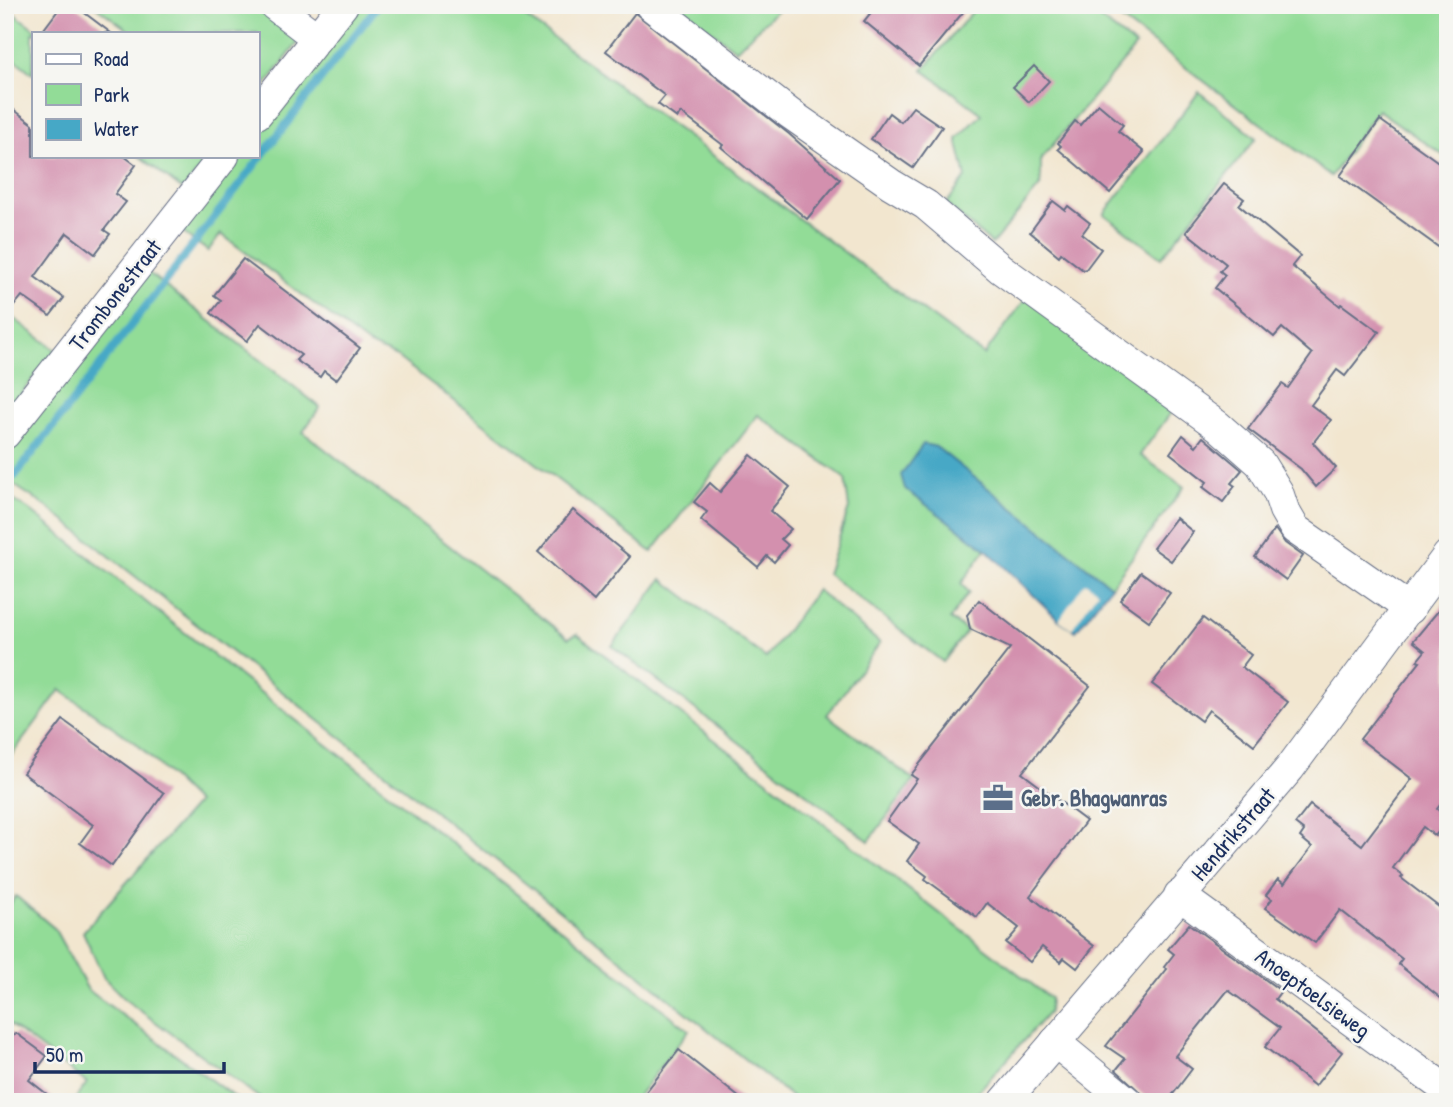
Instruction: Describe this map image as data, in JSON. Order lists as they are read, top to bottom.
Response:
{
  "streets": {
    "street": ["Trombonestraat", "Hendrikstraat", "Anoeptoelsieweg"]
  },
  "crossings": [
    ["Hendrikstraat", "Anoeptoelsieweg"]
  ],
  "places": {
    "office": ["Gebr. Bhagwanras"]
  },
  "legend": ["Road", "Park", "Water"],
  "scale_bar": "50 m"
}
